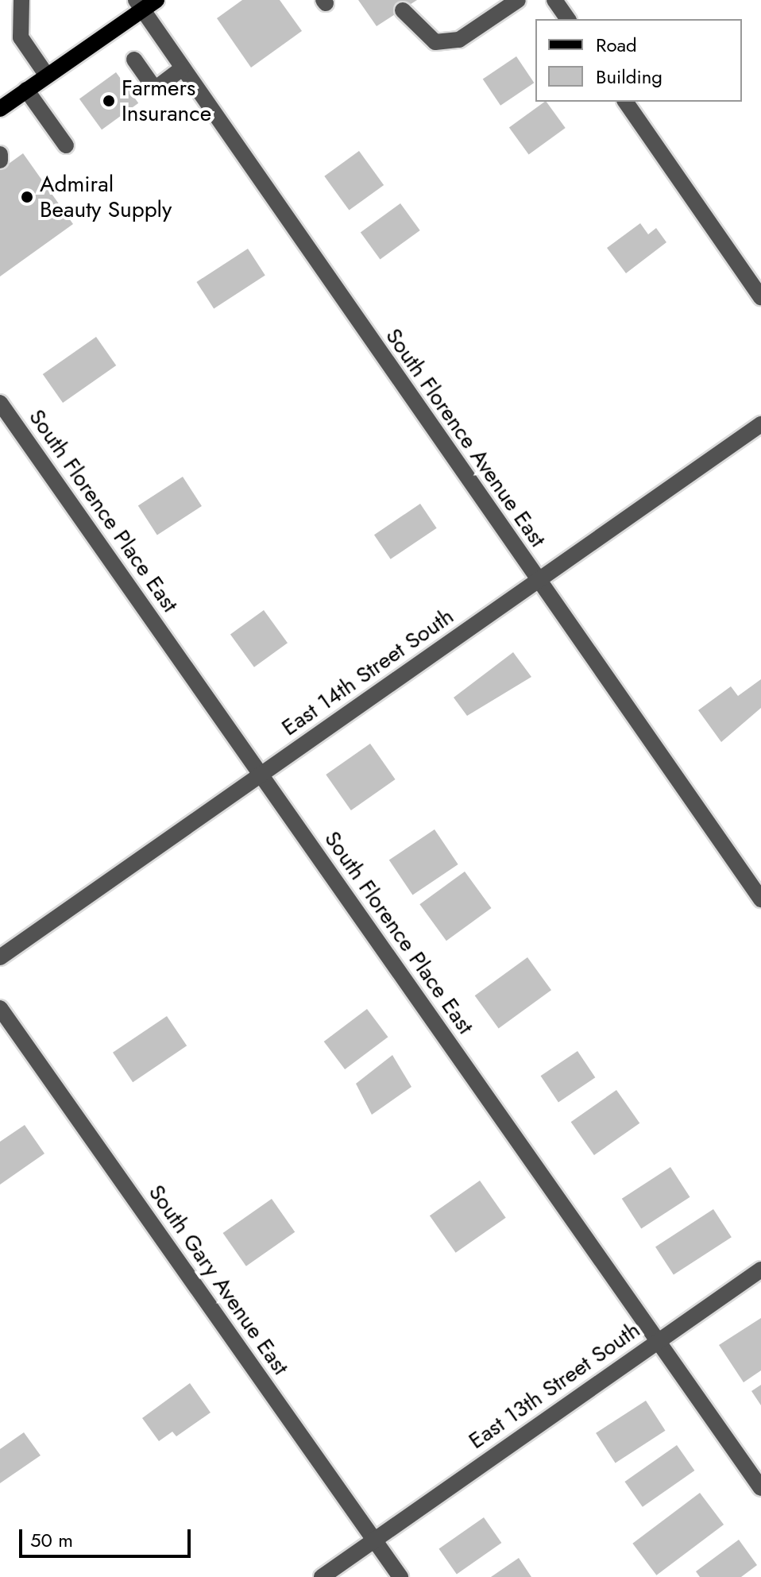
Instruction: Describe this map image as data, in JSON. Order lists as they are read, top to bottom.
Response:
{
  "streets": {
    "street": [
      "South Florence Avenue East",
      "South Florence Place East",
      "East 14th Street South",
      "South Gary Avenue East",
      "East 13th Street South"
    ]
  },
  "crossings": [
    ["South Florence Avenue East", "East 14th Street South"],
    ["South Florence Place East", "East 14th Street South"],
    ["South Florence Place East", "East 13th Street South"],
    ["South Gary Avenue East", "East 13th Street South"]
  ],
  "places": ["Farmers Insurance", "Admiral Beauty Supply"],
  "legend": ["Road", "Building"],
  "scale_bar": "50 m"
}
